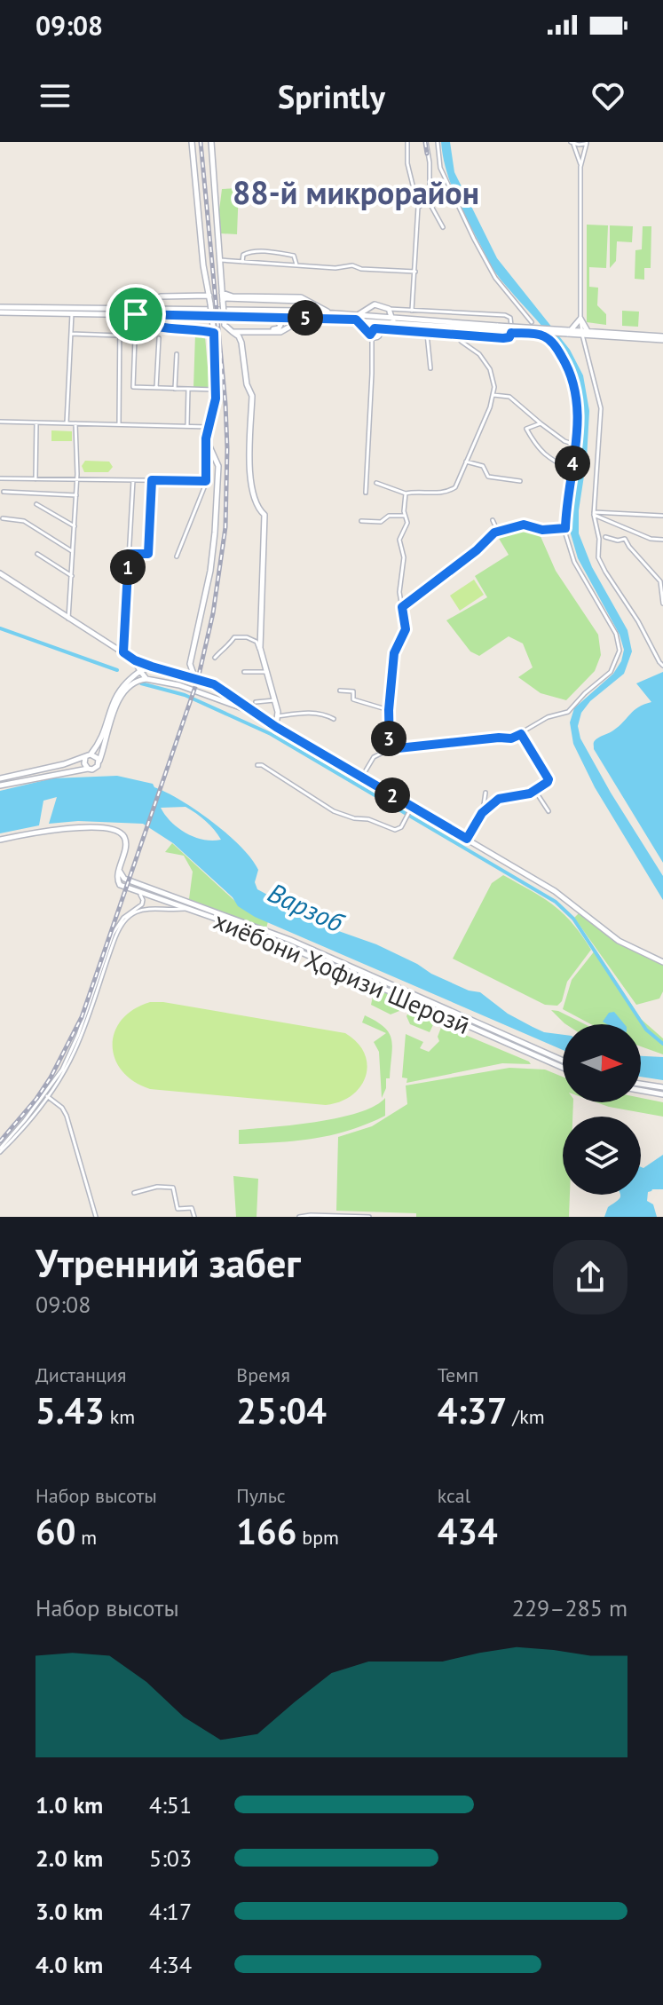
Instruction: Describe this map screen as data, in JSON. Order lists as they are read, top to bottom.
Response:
{
  "streets": {
    "main road": ["хиёбони Ҳофизи Шерозӣ"]
  },
  "districts": ["88-й микрорайон"],
  "water": ["Варзоб"],
  "north": "right",
  "page": {
    "status": "09:08",
    "header": "Sprintly",
    "pins": [
      "5",
      "4",
      "1",
      "3",
      "2"
    ],
    "heading": ["Утренний забег", "09:08"],
    "stats": [
      ["Дистанция", "5.43 km"],
      ["Время", "25:04"],
      ["Темп", "4:37 /km"],
      ["Набор высоты", "60 m"],
      ["Пульс", "166 bpm"],
      ["kcal", "434"]
    ],
    "chart": ["Набор высоты", "229–285 m"],
    "list": [
      {
        "name": "1.0 km",
        "note": "4:51"
      },
      {
        "name": "2.0 km",
        "note": "5:03"
      },
      {
        "name": "3.0 km",
        "note": "4:17"
      },
      {
        "name": "4.0 km",
        "note": "4:34"
      }
    ]
  }
}
